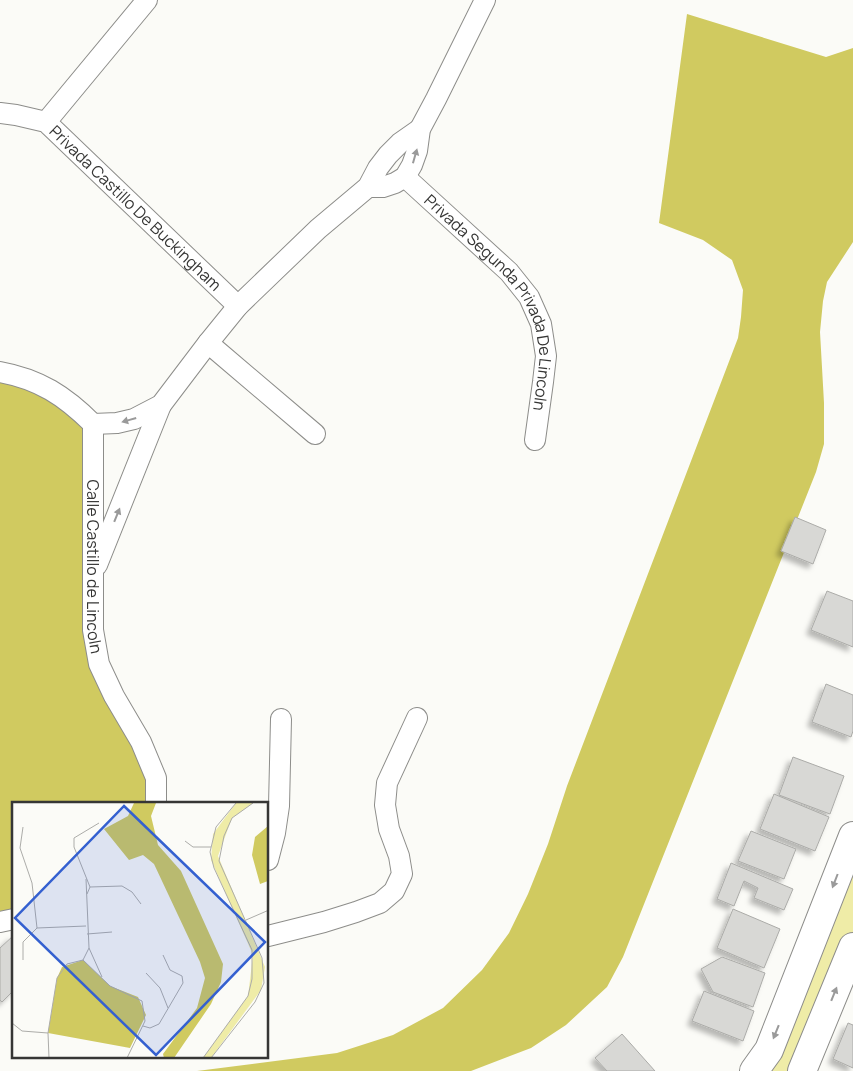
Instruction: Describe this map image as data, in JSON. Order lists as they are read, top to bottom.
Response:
{
  "streets": {
    "street": ["Privada Castillo De Buckingham", "Privada Segunda Privada De Lincoln", "Calle Castillo de Lincoln"]
  }
}
